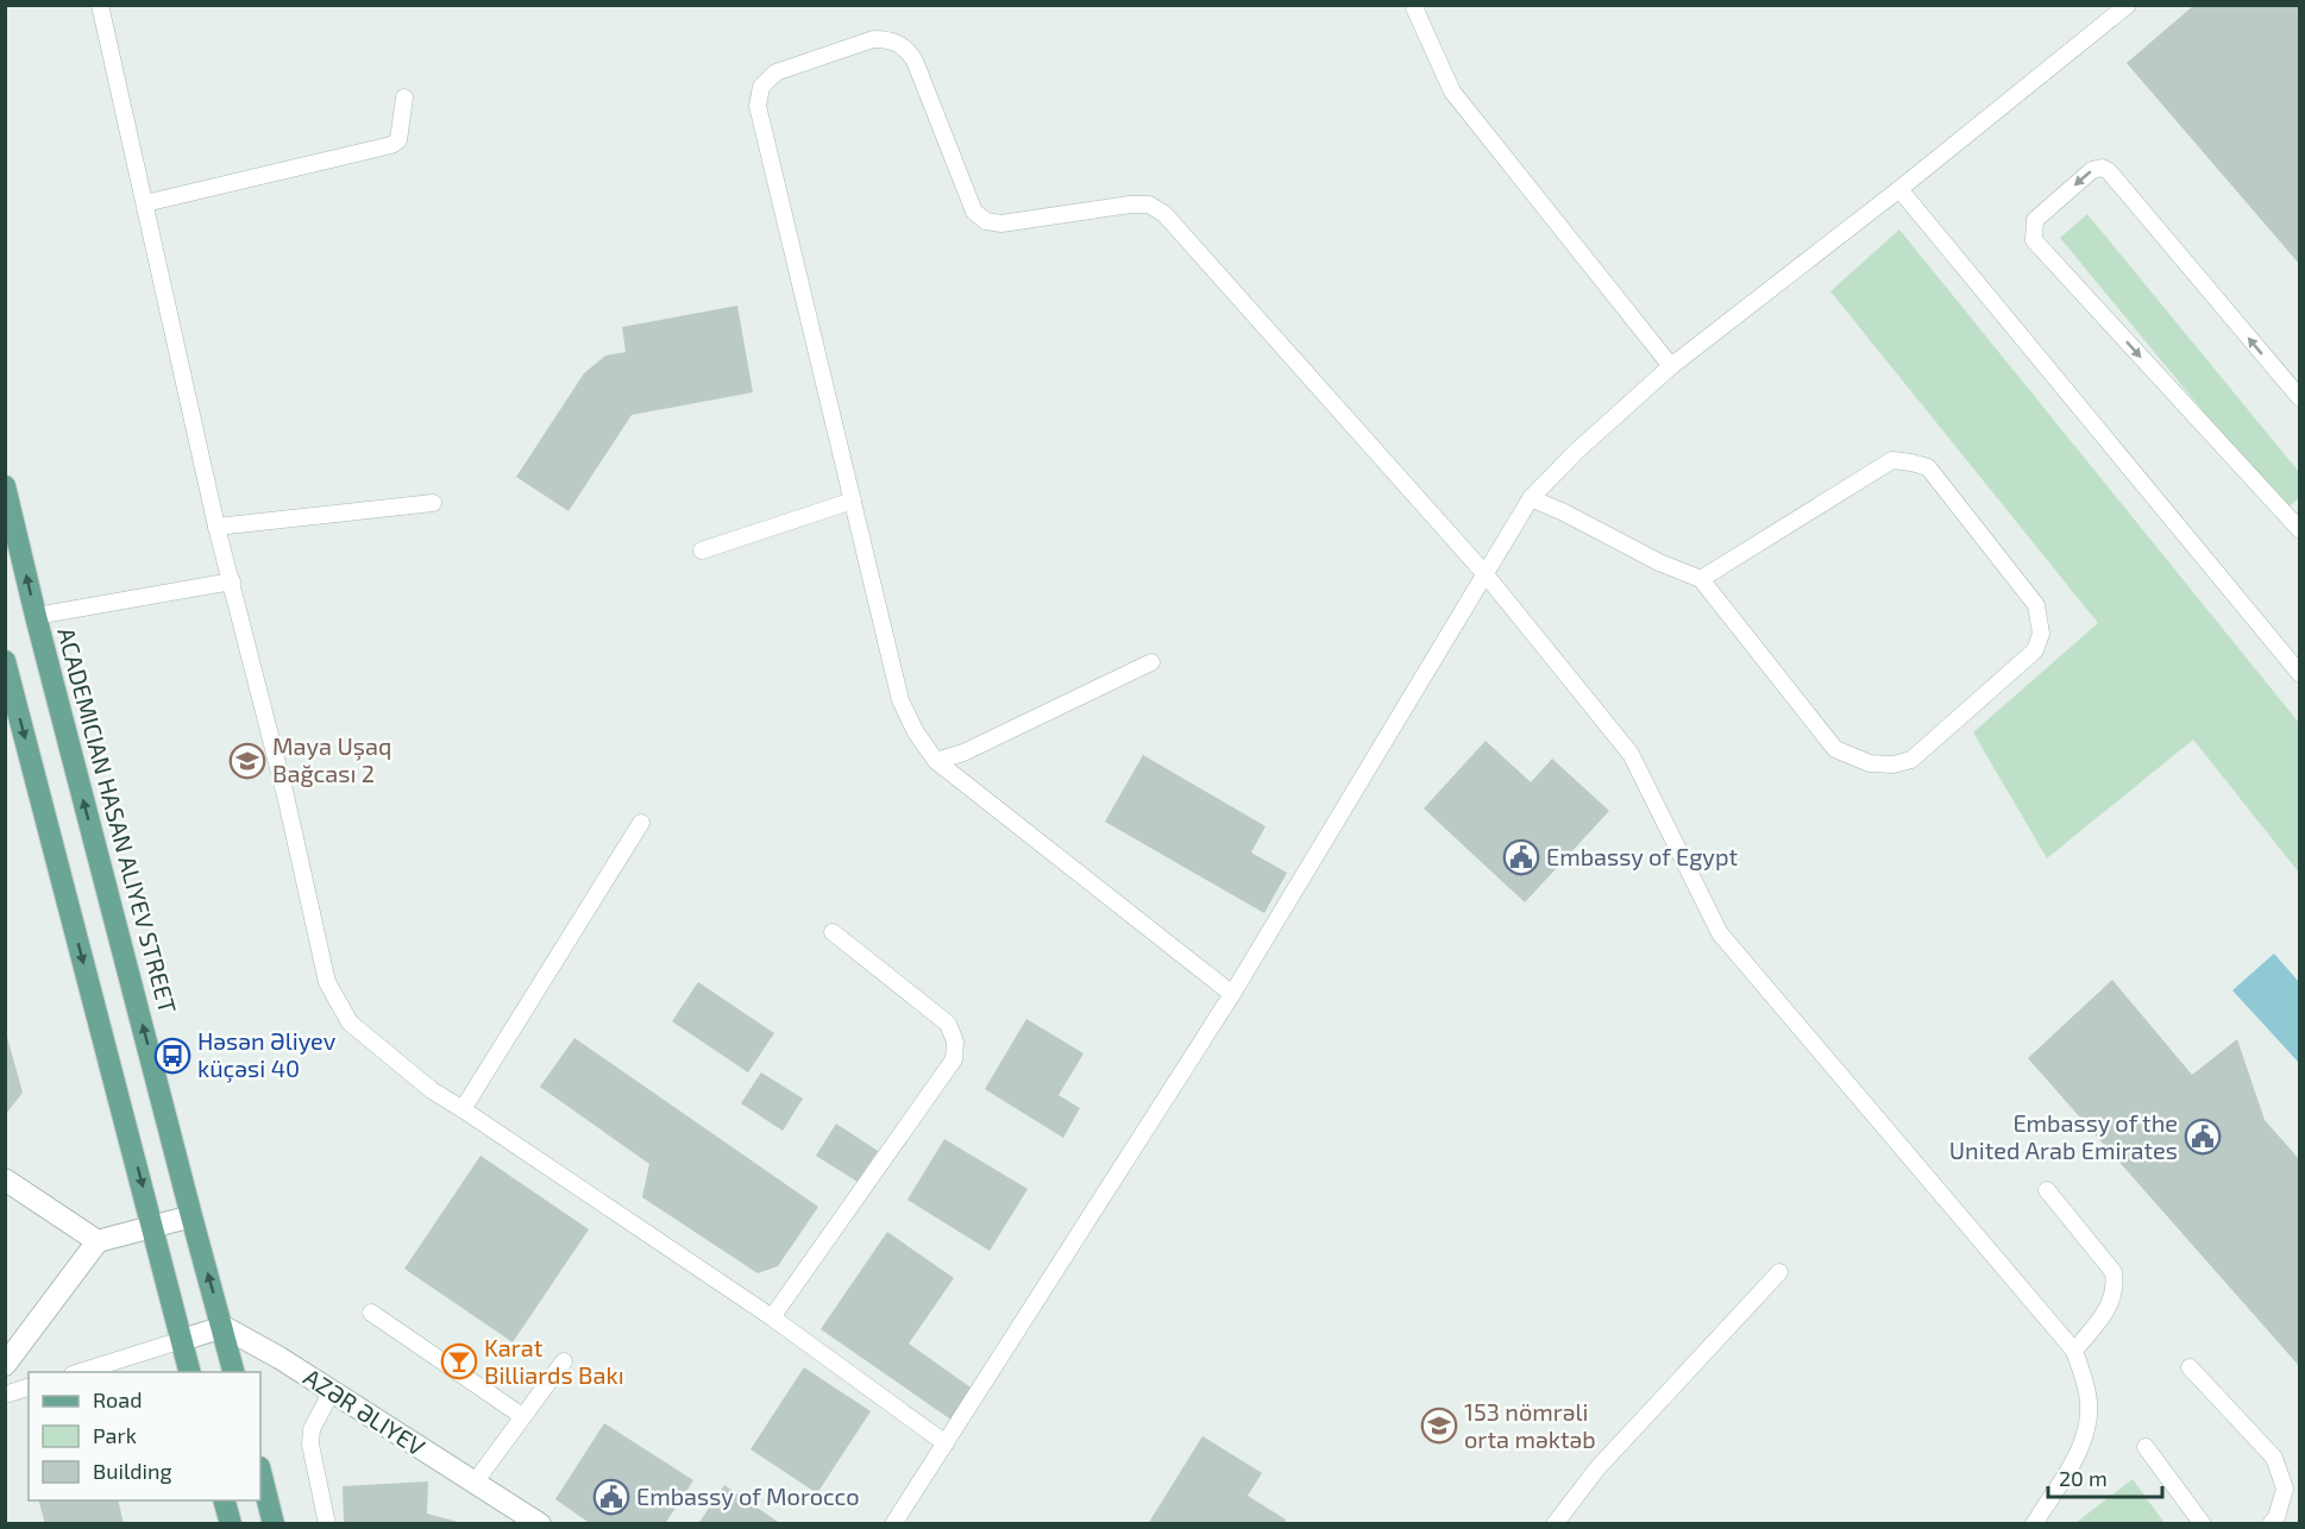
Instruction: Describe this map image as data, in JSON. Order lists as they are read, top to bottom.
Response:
{
  "streets": {
    "main road": ["ACADEMICIAN HASAN ALIYEV STREET"],
    "street": ["AZƏR ƏLIYEV"]
  },
  "crossings": [
    ["ACADEMICIAN HASAN ALIYEV STREET", "AZƏR ƏLIYEV"]
  ],
  "places": {
    "school or university": ["Maya Uşaq Bağcası 2", "153 nömrəli orta məktəb"],
    "public building": ["Embassy of Egypt", "Embassy of the United Arab Emirates", "Embassy of Morocco"],
    "bus stop": ["Həsən Əliyev küçəsi 40"],
    "bar": ["Karat Billiards Bakı"]
  },
  "legend": ["Road", "Park", "Building"],
  "scale_bar": "20 m"
}
